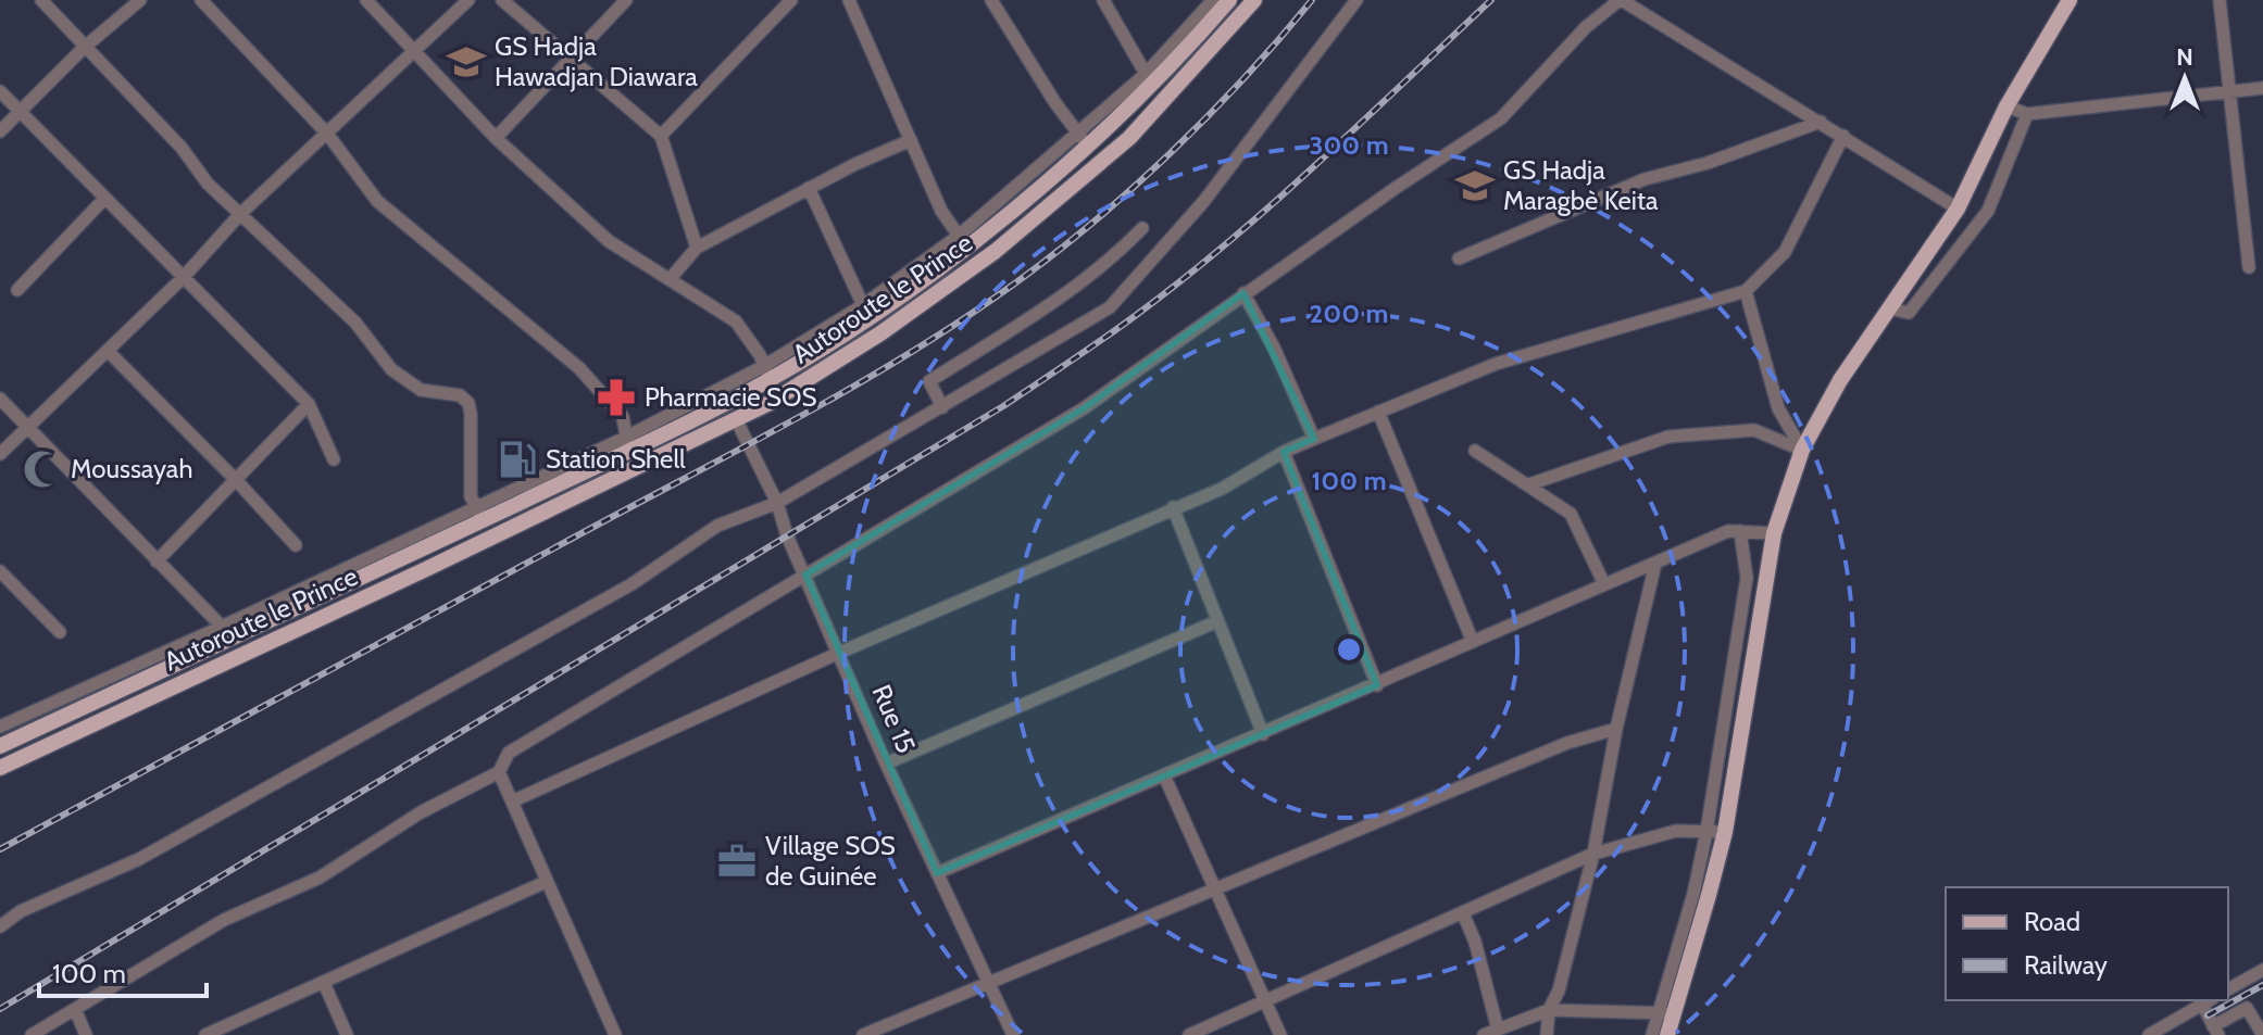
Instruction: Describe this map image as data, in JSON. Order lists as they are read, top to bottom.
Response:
{
  "streets": {
    "main road": ["Autoroute le Prince"],
    "street": ["Rue 15"]
  },
  "crossings": [
    ["Autoroute le Prince", "Rue 15"]
  ],
  "places": {
    "school or university": ["GS Hadja Hawadjan Diawara", "GS Hadja Maragbè Keita"],
    "pharmacy": ["Pharmacie SOS"],
    "fuel station": ["Station Shell"],
    "mosque": ["Moussayah"],
    "office": ["Village SOS de Guinée"]
  },
  "legend": ["Road", "Railway"],
  "scale_bar": "100 m",
  "north": "top",
  "rings": ["300 m", "200 m", "100 m"]
}
